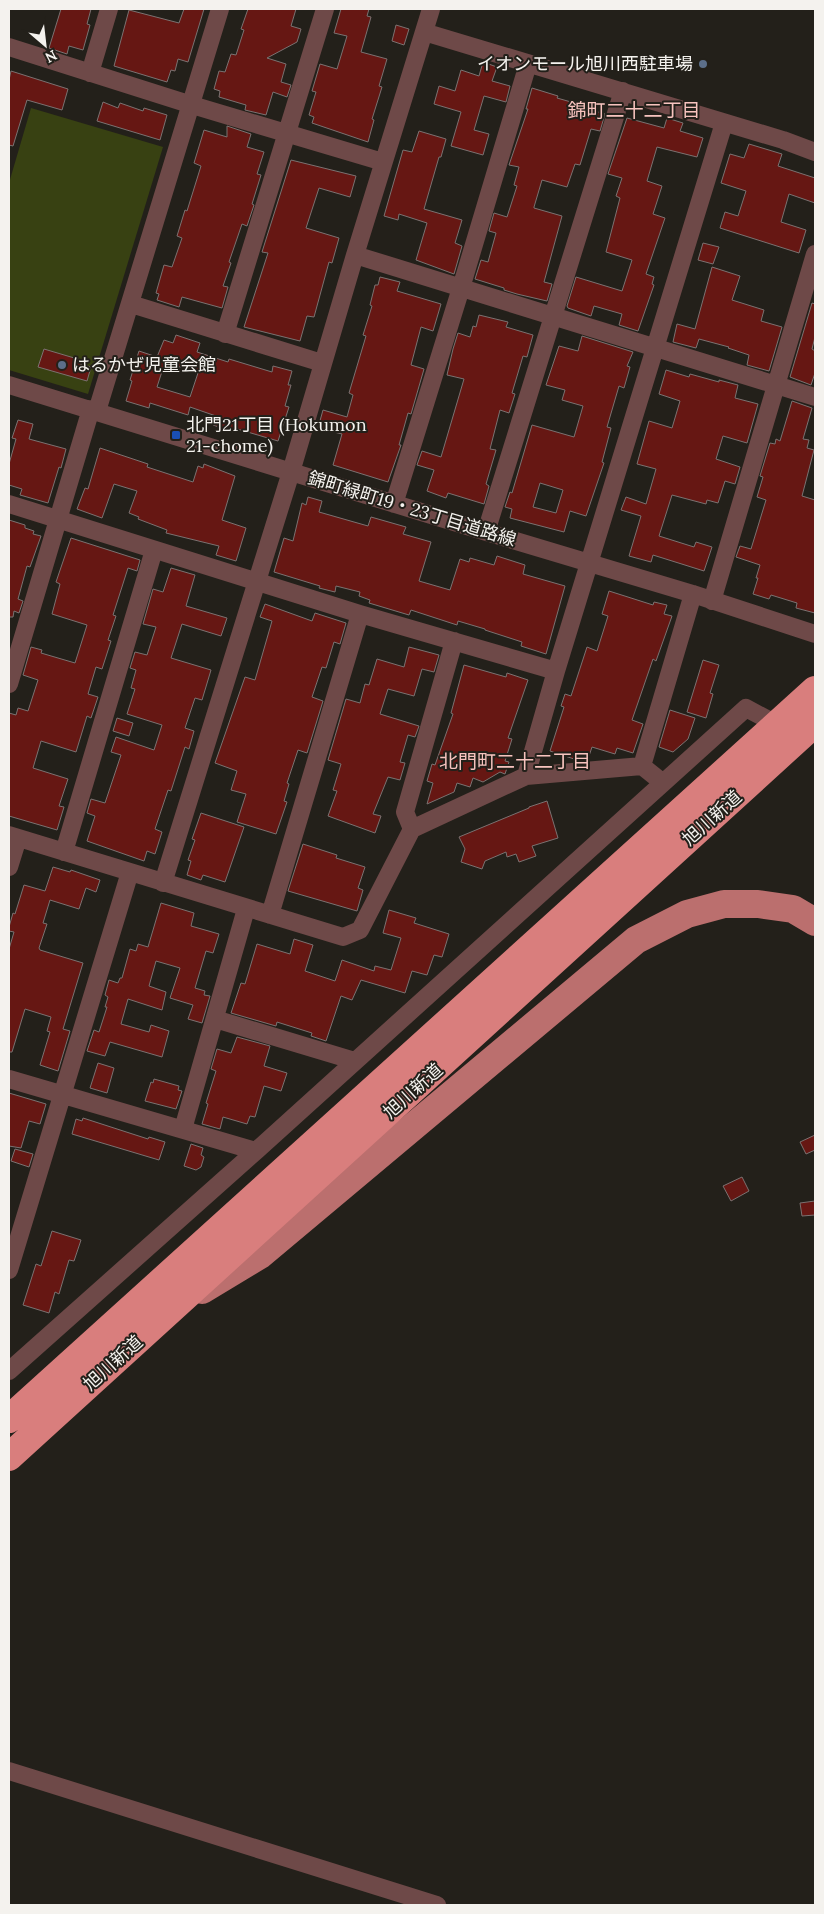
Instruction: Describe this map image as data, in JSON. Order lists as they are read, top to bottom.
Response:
{
  "streets": {
    "highway": ["旭川新道"],
    "street": ["錦町緑町19・23丁目道路線"]
  },
  "districts": ["錦町二十二丁目", "北門町二十二丁目"],
  "places": {
    "other": ["イオンモール旭川西駐車場", "はるかぜ児童会館"],
    "transit": ["北門21丁目 (Hokumon 21-chome)"]
  },
  "north": "bottom right"
}
